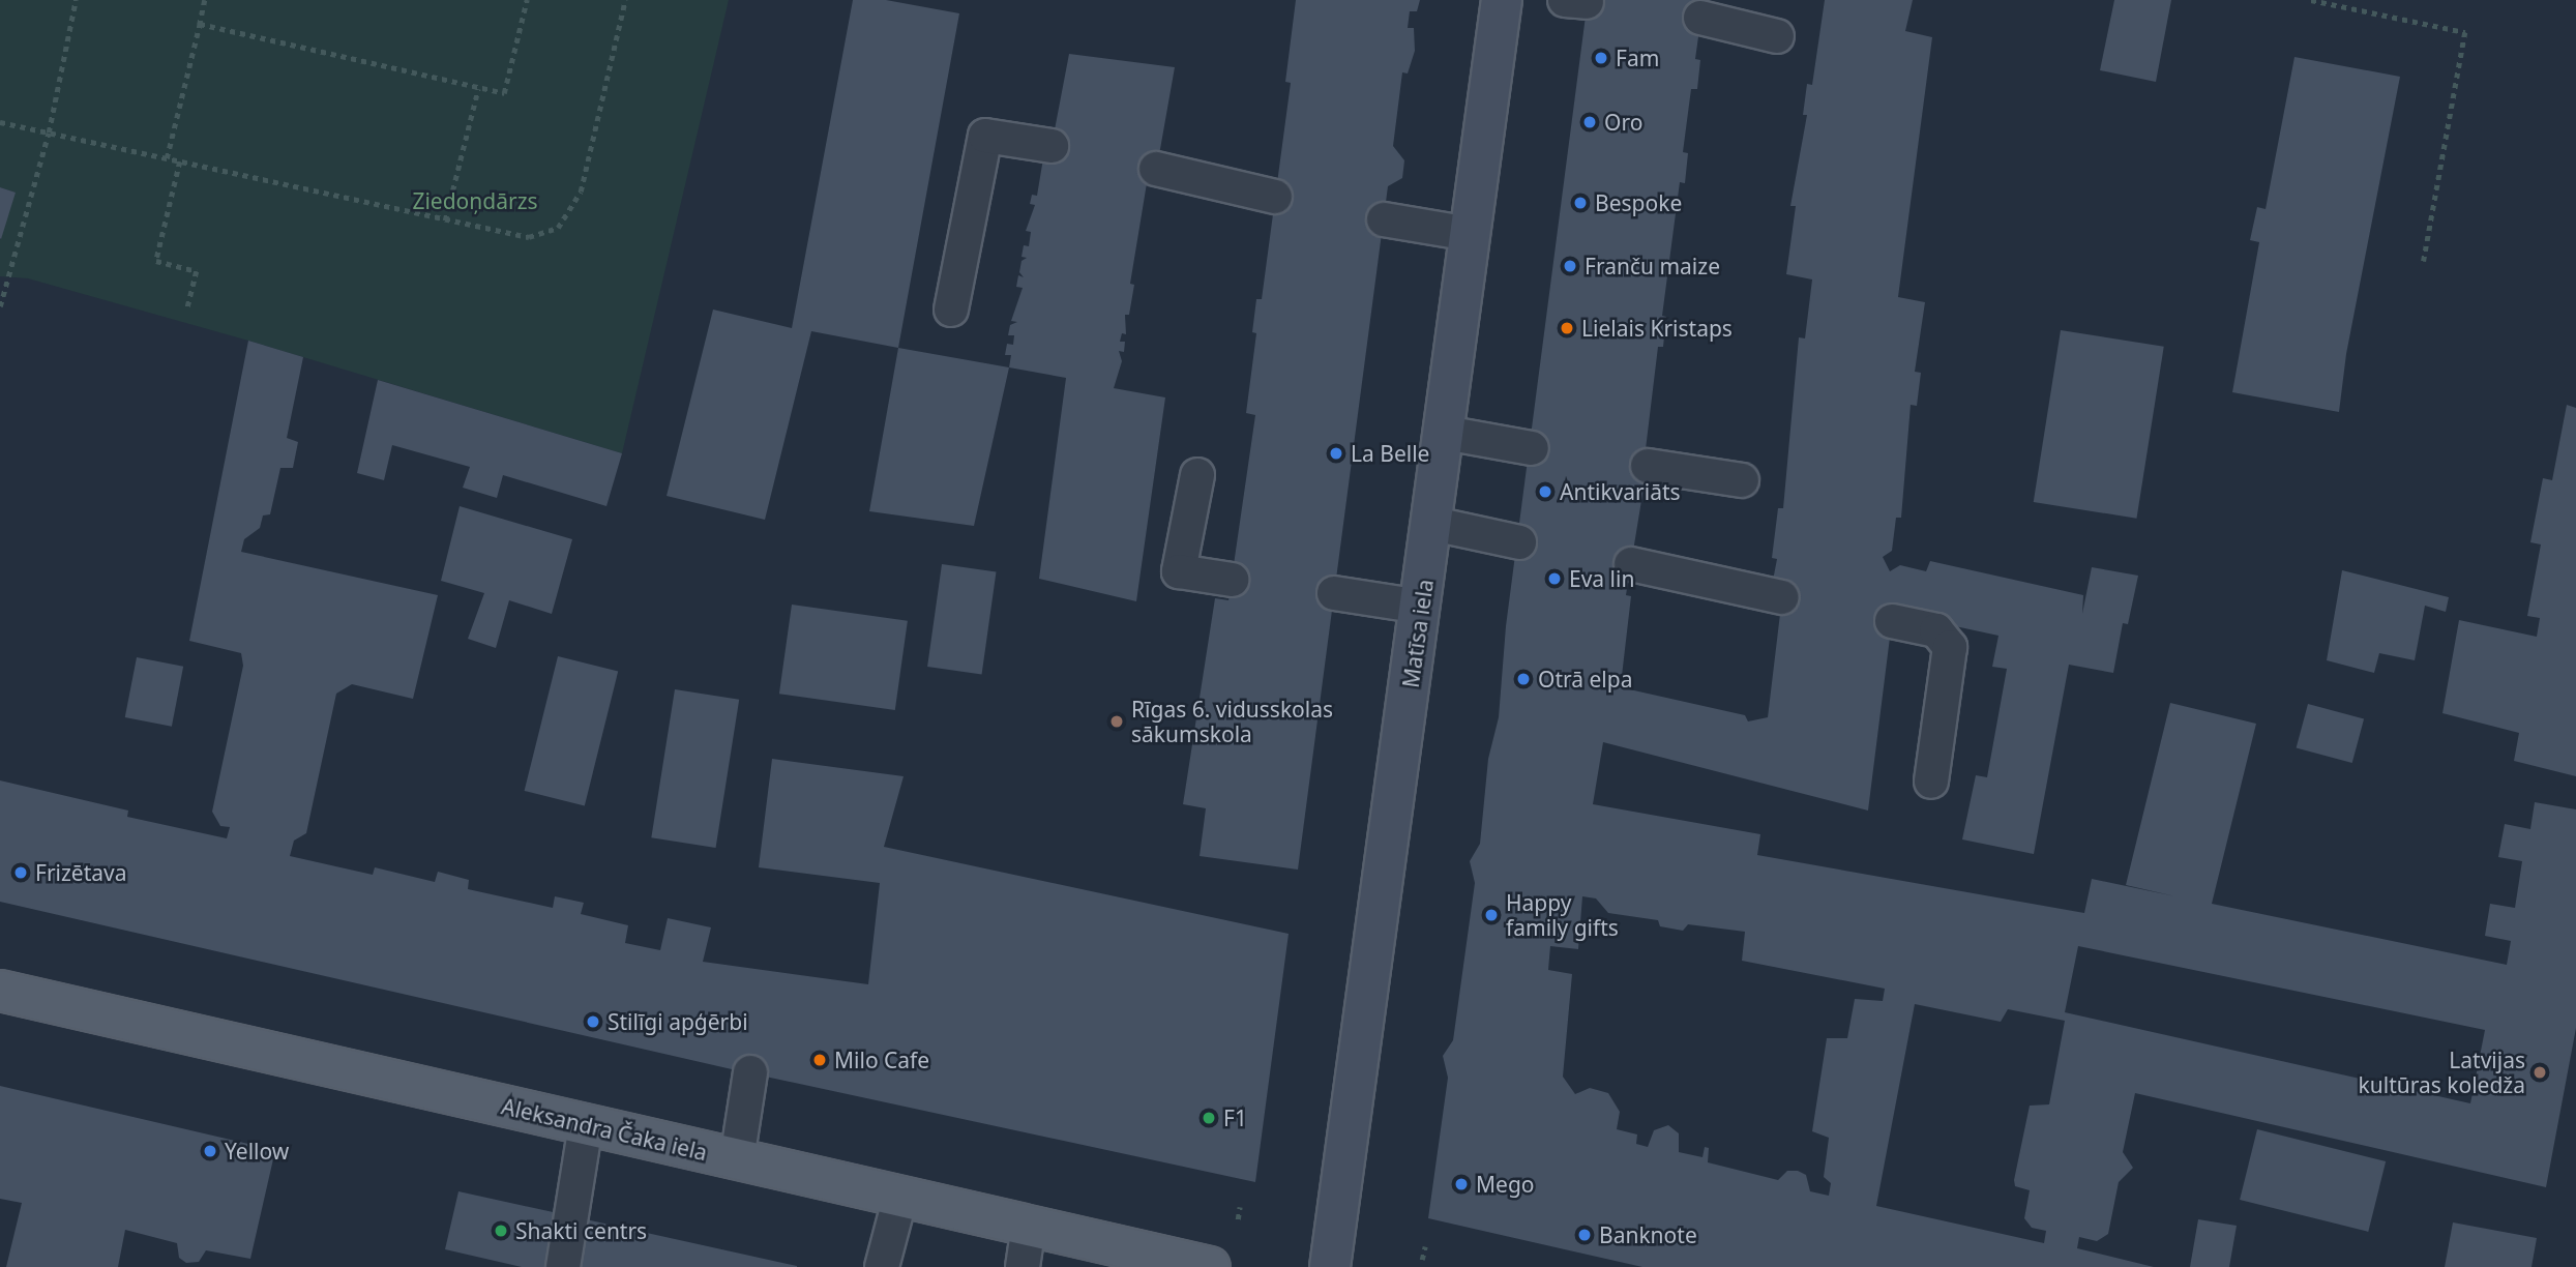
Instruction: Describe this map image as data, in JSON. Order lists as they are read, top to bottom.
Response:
{
  "streets": {
    "main road": ["Aleksandra Čaka iela"],
    "street": ["Matīsa iela"]
  },
  "parks": ["Ziedoņdārzs"],
  "places": [
    "Fam",
    "Oro",
    "Bespoke",
    "Franču maize",
    "Lielais Kristaps",
    "La Belle",
    "Antikvariāts",
    "Eva lin",
    "Otrā elpa",
    "Rīgas 6. vidusskolas sākumskola",
    "Frizētava",
    "Happy family gifts",
    "Stilīgi apģērbi",
    "Milo Cafe",
    "Latvijas kultūras koledža",
    "F1",
    "Yellow",
    "Mego",
    "Shakti centrs",
    "Banknote"
  ]
}
